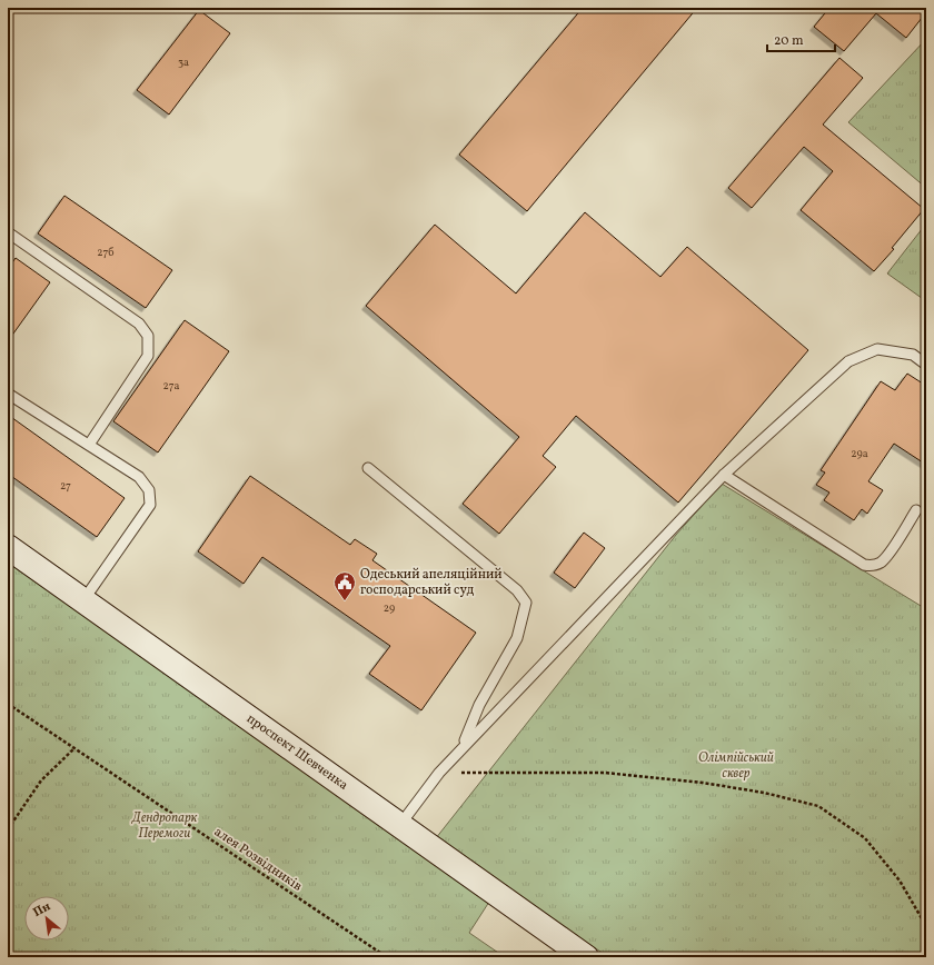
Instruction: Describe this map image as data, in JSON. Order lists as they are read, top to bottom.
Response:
{
  "streets": {
    "main road": ["проспект Шевченка"],
    "path": ["алея Розвідників"]
  },
  "parks": ["Олімпійський сквер", "Дендропарк Перемоги"],
  "places": {
    "public building": ["Одеський апеляційний господарський суд"]
  },
  "house_numbers": [
    "3а",
    "27б",
    "27а",
    "29а",
    "27",
    "29"
  ],
  "scale_bar": "20 m",
  "north": "top left"
}
